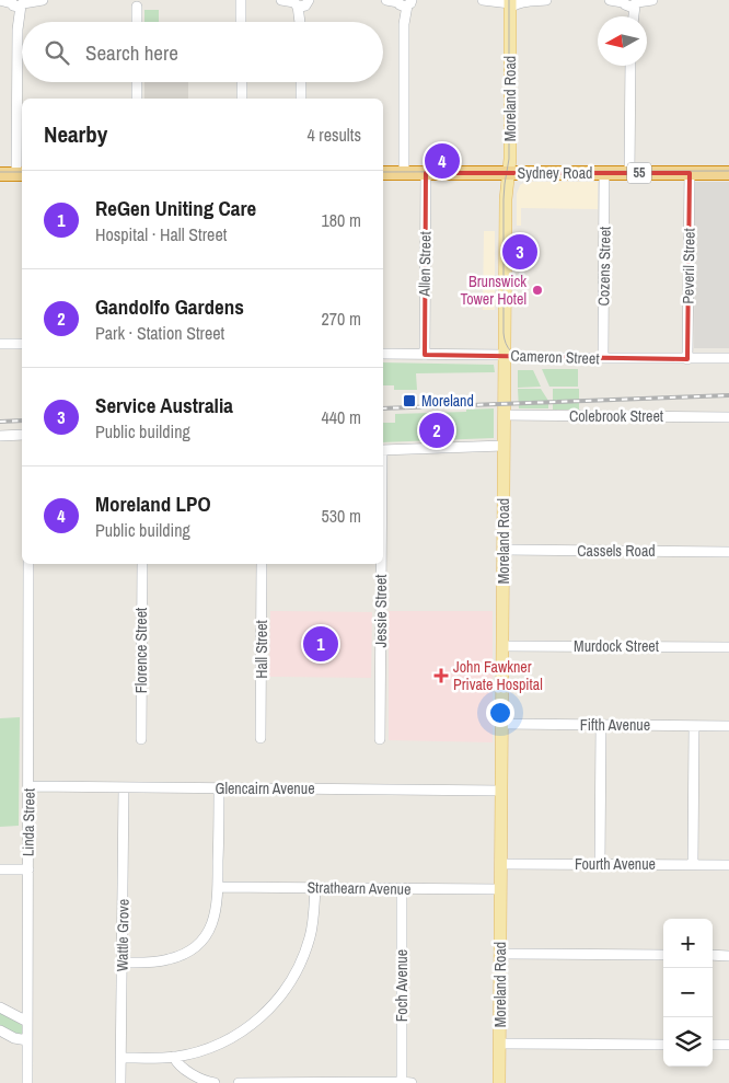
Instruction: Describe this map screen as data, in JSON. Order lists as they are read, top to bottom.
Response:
{
  "streets": {
    "highway": ["Sydney Road", "55"],
    "main road": ["Moreland Road"],
    "street": [
      "Allen Street",
      "Cozens Street",
      "Peveril Street",
      "Cameron Street",
      "Colebrook Street",
      "Cassels Road",
      "Jessie Street",
      "Murdock Street",
      "Hall Street",
      "Florence Street",
      "Fifth Avenue",
      "Glencairn Avenue",
      "Linda Street",
      "Fourth Avenue",
      "Strathearn Avenue",
      "Wattle Grove",
      "Foch Avenue"
    ]
  },
  "crossings": [
    ["Moreland Road", "Sydney Road"],
    ["Moreland Road", "Cameron Street"],
    ["Moreland Road", "Colebrook Street"],
    ["Moreland Road", "Cassels Road"],
    ["Moreland Road", "Murdock Street"],
    ["Moreland Road", "Fifth Avenue"],
    ["Moreland Road", "Glencairn Avenue"],
    ["Moreland Road", "Fourth Avenue"],
    ["Moreland Road", "Strathearn Avenue"],
    ["Sydney Road", "Allen Street"],
    ["Sydney Road", "Cozens Street"],
    ["Sydney Road", "Peveril Street"],
    ["Allen Street", "Cameron Street"],
    ["Cozens Street", "Cameron Street"],
    ["Peveril Street", "Cameron Street"],
    ["Glencairn Avenue", "Linda Street"],
    ["Glencairn Avenue", "Wattle Grove"],
    ["Strathearn Avenue", "Foch Avenue"]
  ],
  "places": {
    "other": ["Brunswick Tower Hotel"],
    "transit": ["Moreland"],
    "health": ["John Fawkner Private Hospital"]
  },
  "north": "left",
  "page": {
    "search": "Search here",
    "heading": ["Nearby", "4 results"],
    "pins": [
      "4",
      "3",
      "2",
      "1"
    ],
    "list": [
      {
        "mark": "1",
        "name": "ReGen Uniting Care",
        "note": "Hospital · Hall Street",
        "value": "180 m"
      },
      {
        "mark": "2",
        "name": "Gandolfo Gardens",
        "note": "Park · Station Street",
        "value": "270 m"
      },
      {
        "mark": "3",
        "name": "Service Australia",
        "note": "Public building",
        "value": "440 m"
      },
      {
        "mark": "4",
        "name": "Moreland LPO",
        "note": "Public building",
        "value": "530 m"
      }
    ],
    "map_buttons": ["+", "−"]
  }
}
